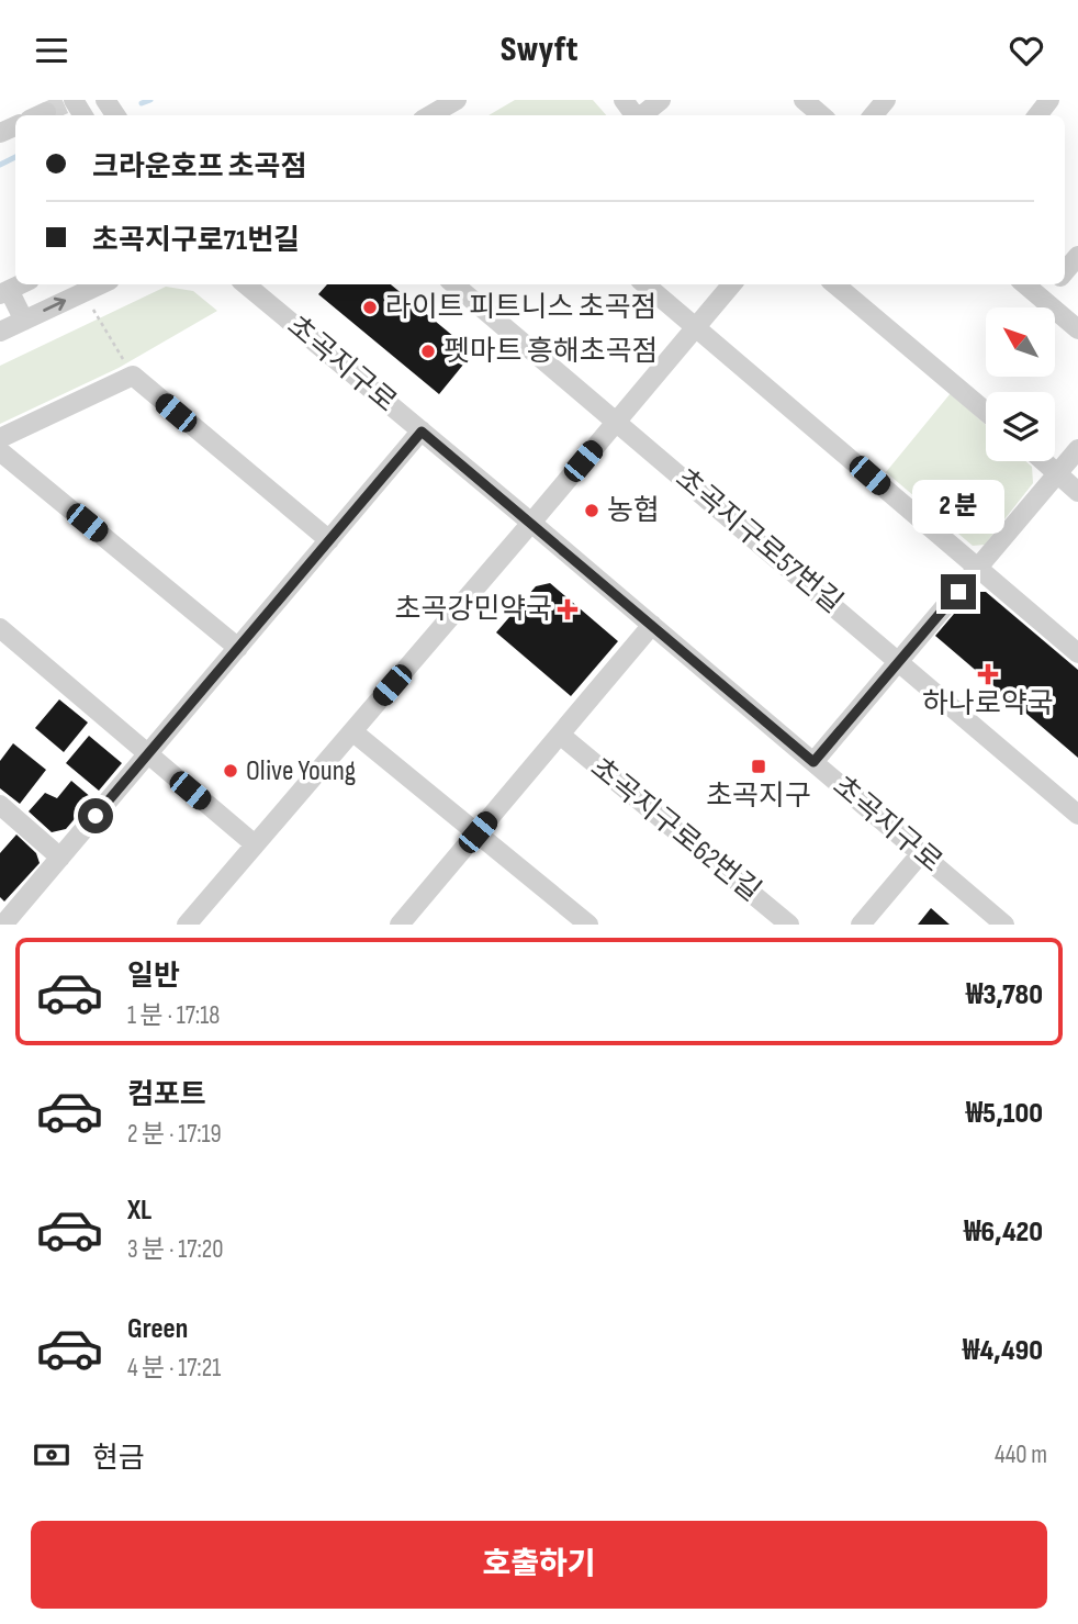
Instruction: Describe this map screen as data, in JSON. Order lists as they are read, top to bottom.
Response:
{
  "streets": {
    "street": ["초곡지구로", "초곡지구로57번길", "초곡지구로62번길"]
  },
  "places": {
    "other": [
      "라이트 피트니스 초곡점",
      "펫마트 흥해초곡점",
      "농협",
      "Olive Young"
    ],
    "health": ["초곡강민약국", "하나로약국"],
    "transit": ["초곡지구"]
  },
  "north": "top left",
  "page": {
    "header": "Swyft",
    "banner": ["크라운호프 초곡점", "초곡지구로71번길"],
    "bubble": "2 분",
    "list": [
      {
        "name": "일반",
        "note": "1 분 · 17:18",
        "value": "₩3,780"
      },
      {
        "name": "컴포트",
        "note": "2 분 · 17:19",
        "value": "₩5,100"
      },
      {
        "name": "XL",
        "note": "3 분 · 17:20",
        "value": "₩6,420"
      },
      {
        "name": "Green",
        "note": "4 분 · 17:21",
        "value": "₩4,490"
      }
    ],
    "pay": ["현금", "440 m"],
    "buttons": "호출하기"
  }
}
